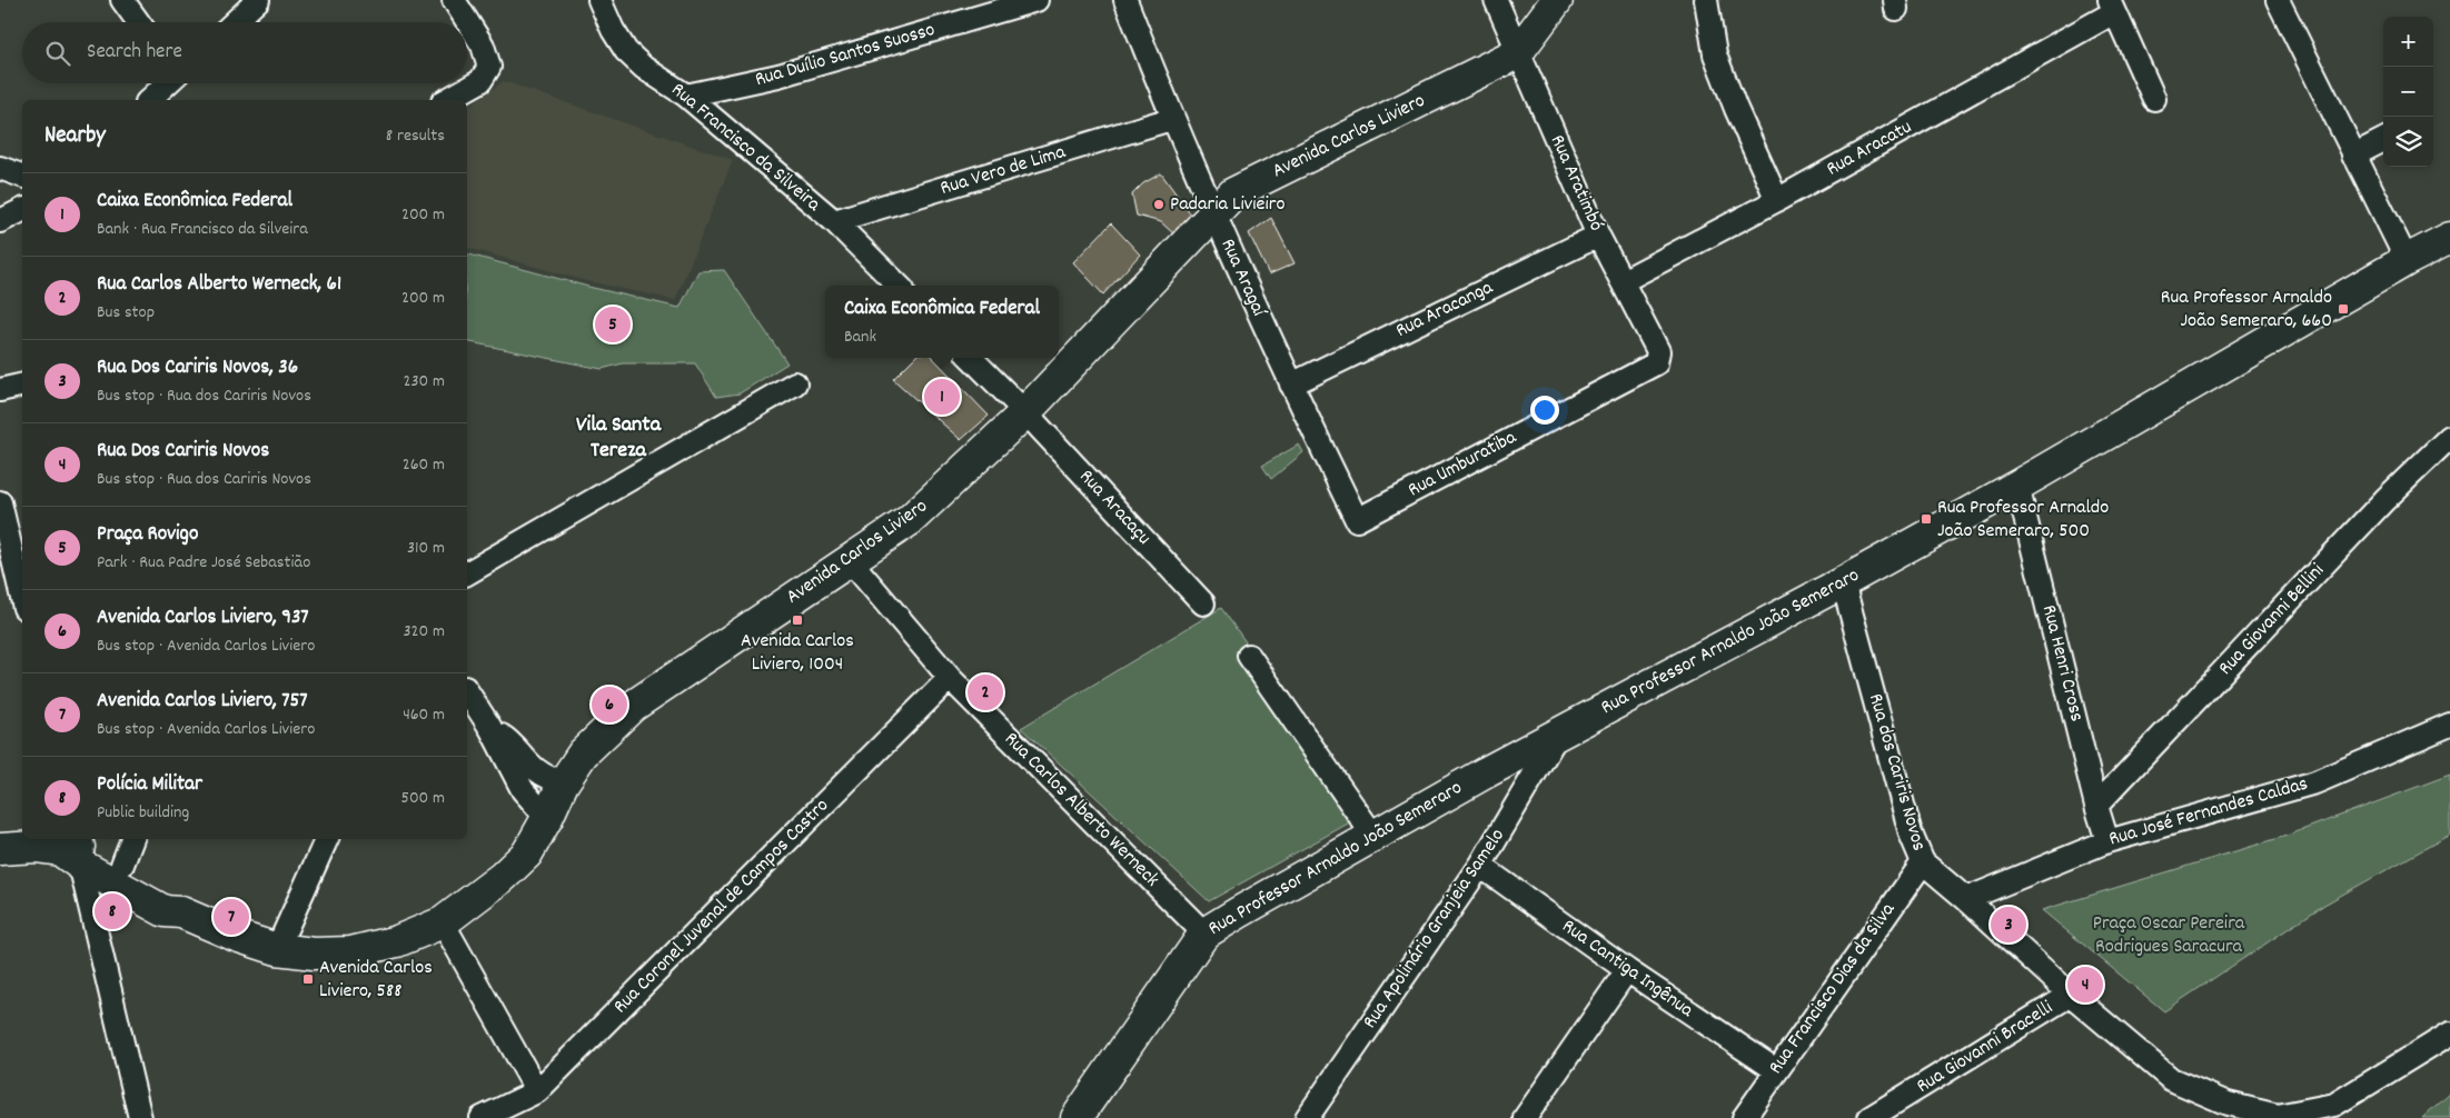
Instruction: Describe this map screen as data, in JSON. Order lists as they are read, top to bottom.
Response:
{
  "streets": {
    "street": [
      "Rua Duílio Santos Suosso",
      "Avenida Carlos Liviero",
      "Rua Francisco da Silveira",
      "Rua Aracatu",
      "Rua Vero de Lima",
      "Rua Aratimbó",
      "Rua Aragaí",
      "Rua Aracanga",
      "Rua Umburatiba",
      "Rua Aracaçu",
      "Rua Giovanni Bellini",
      "Rua Professor Arnaldo João Semeraro",
      "Rua Henri Cross",
      "Rua dos Cariris Novos",
      "Rua Carlos Alberto Werneck",
      "Rua José Fernandes Caldas",
      "Rua Coronel Juvenal de Campos Castro",
      "Rua Apolinário Granjeia Samelo",
      "Rua Cantiga Ingênua",
      "Rua Francisco Dias da Silva",
      "Rua Giovanni Bracelli"
    ]
  },
  "crossings": [
    ["Rua Duílio Santos Suosso", "Rua Francisco da Silveira"],
    ["Avenida Carlos Liviero", "Rua Aratimbó"],
    ["Avenida Carlos Liviero", "Rua Aragaí"],
    ["Avenida Carlos Liviero", "Rua Aracaçu"],
    ["Avenida Carlos Liviero", "Rua Carlos Alberto Werneck"],
    ["Rua Francisco da Silveira", "Rua Vero de Lima"],
    ["Rua Aracatu", "Rua Aratimbó"],
    ["Rua Vero de Lima", "Rua Aragaí"],
    ["Rua Aratimbó", "Rua Aracanga"],
    ["Rua Aratimbó", "Rua Umburatiba"],
    ["Rua Aragaí", "Rua Aracanga"],
    ["Rua Aragaí", "Rua Umburatiba"],
    ["Rua Giovanni Bellini", "Rua Henri Cross"],
    ["Rua Professor Arnaldo João Semeraro", "Rua Henri Cross"],
    ["Rua Professor Arnaldo João Semeraro", "Rua dos Cariris Novos"],
    ["Rua Professor Arnaldo João Semeraro", "Rua Carlos Alberto Werneck"],
    ["Rua Professor Arnaldo João Semeraro", "Rua Apolinário Granjeia Samelo"],
    ["Rua Henri Cross", "Rua José Fernandes Caldas"],
    ["Rua dos Cariris Novos", "Rua José Fernandes Caldas"],
    ["Rua dos Cariris Novos", "Rua Francisco Dias da Silva"],
    ["Rua dos Cariris Novos", "Rua Giovanni Bracelli"],
    ["Rua Carlos Alberto Werneck", "Rua Coronel Juvenal de Campos Castro"],
    ["Rua Apolinário Granjeia Samelo", "Rua Cantiga Ingênua"],
    ["Rua Cantiga Ingênua", "Rua Francisco Dias da Silva"]
  ],
  "districts": ["Vila Santa Tereza"],
  "parks": ["Praça Oscar Pereira Rodrigues Saracura"],
  "places": {
    "other": ["Padaria Livieiro"],
    "transit": [
      "Rua Professor Arnaldo João Semeraro, 660",
      "Rua Professor Arnaldo João Semeraro, 500",
      "Avenida Carlos Liviero, 1004",
      "Avenida Carlos Liviero, 588"
    ]
  },
  "page": {
    "map_buttons": ["+", "−"],
    "search": "Search here",
    "heading": ["Nearby", "8 results"],
    "list": [
      {
        "mark": "1",
        "name": "Caixa Econômica Federal",
        "note": "Bank · Rua Francisco da Silveira",
        "value": "200 m"
      },
      {
        "mark": "2",
        "name": "Rua Carlos Alberto Werneck, 61",
        "note": "Bus stop",
        "value": "200 m"
      },
      {
        "mark": "3",
        "name": "Rua Dos Cariris Novos, 36",
        "note": "Bus stop · Rua dos Cariris Novos",
        "value": "230 m"
      },
      {
        "mark": "4",
        "name": "Rua Dos Cariris Novos",
        "note": "Bus stop · Rua dos Cariris Novos",
        "value": "260 m"
      },
      {
        "mark": "5",
        "name": "Praça Rovigo",
        "note": "Park · Rua Padre José Sebastião",
        "value": "310 m"
      },
      {
        "mark": "6",
        "name": "Avenida Carlos Liviero, 937",
        "note": "Bus stop · Avenida Carlos Liviero",
        "value": "320 m"
      },
      {
        "mark": "7",
        "name": "Avenida Carlos Liviero, 757",
        "note": "Bus stop · Avenida Carlos Liviero",
        "value": "460 m"
      },
      {
        "mark": "8",
        "name": "Polícia Militar",
        "note": "Public building",
        "value": "500 m"
      }
    ],
    "popup": ["Caixa Econômica Federal", "Bank"],
    "pins": [
      "5",
      "1",
      "2",
      "6",
      "8",
      "7",
      "3",
      "4"
    ]
  }
}
